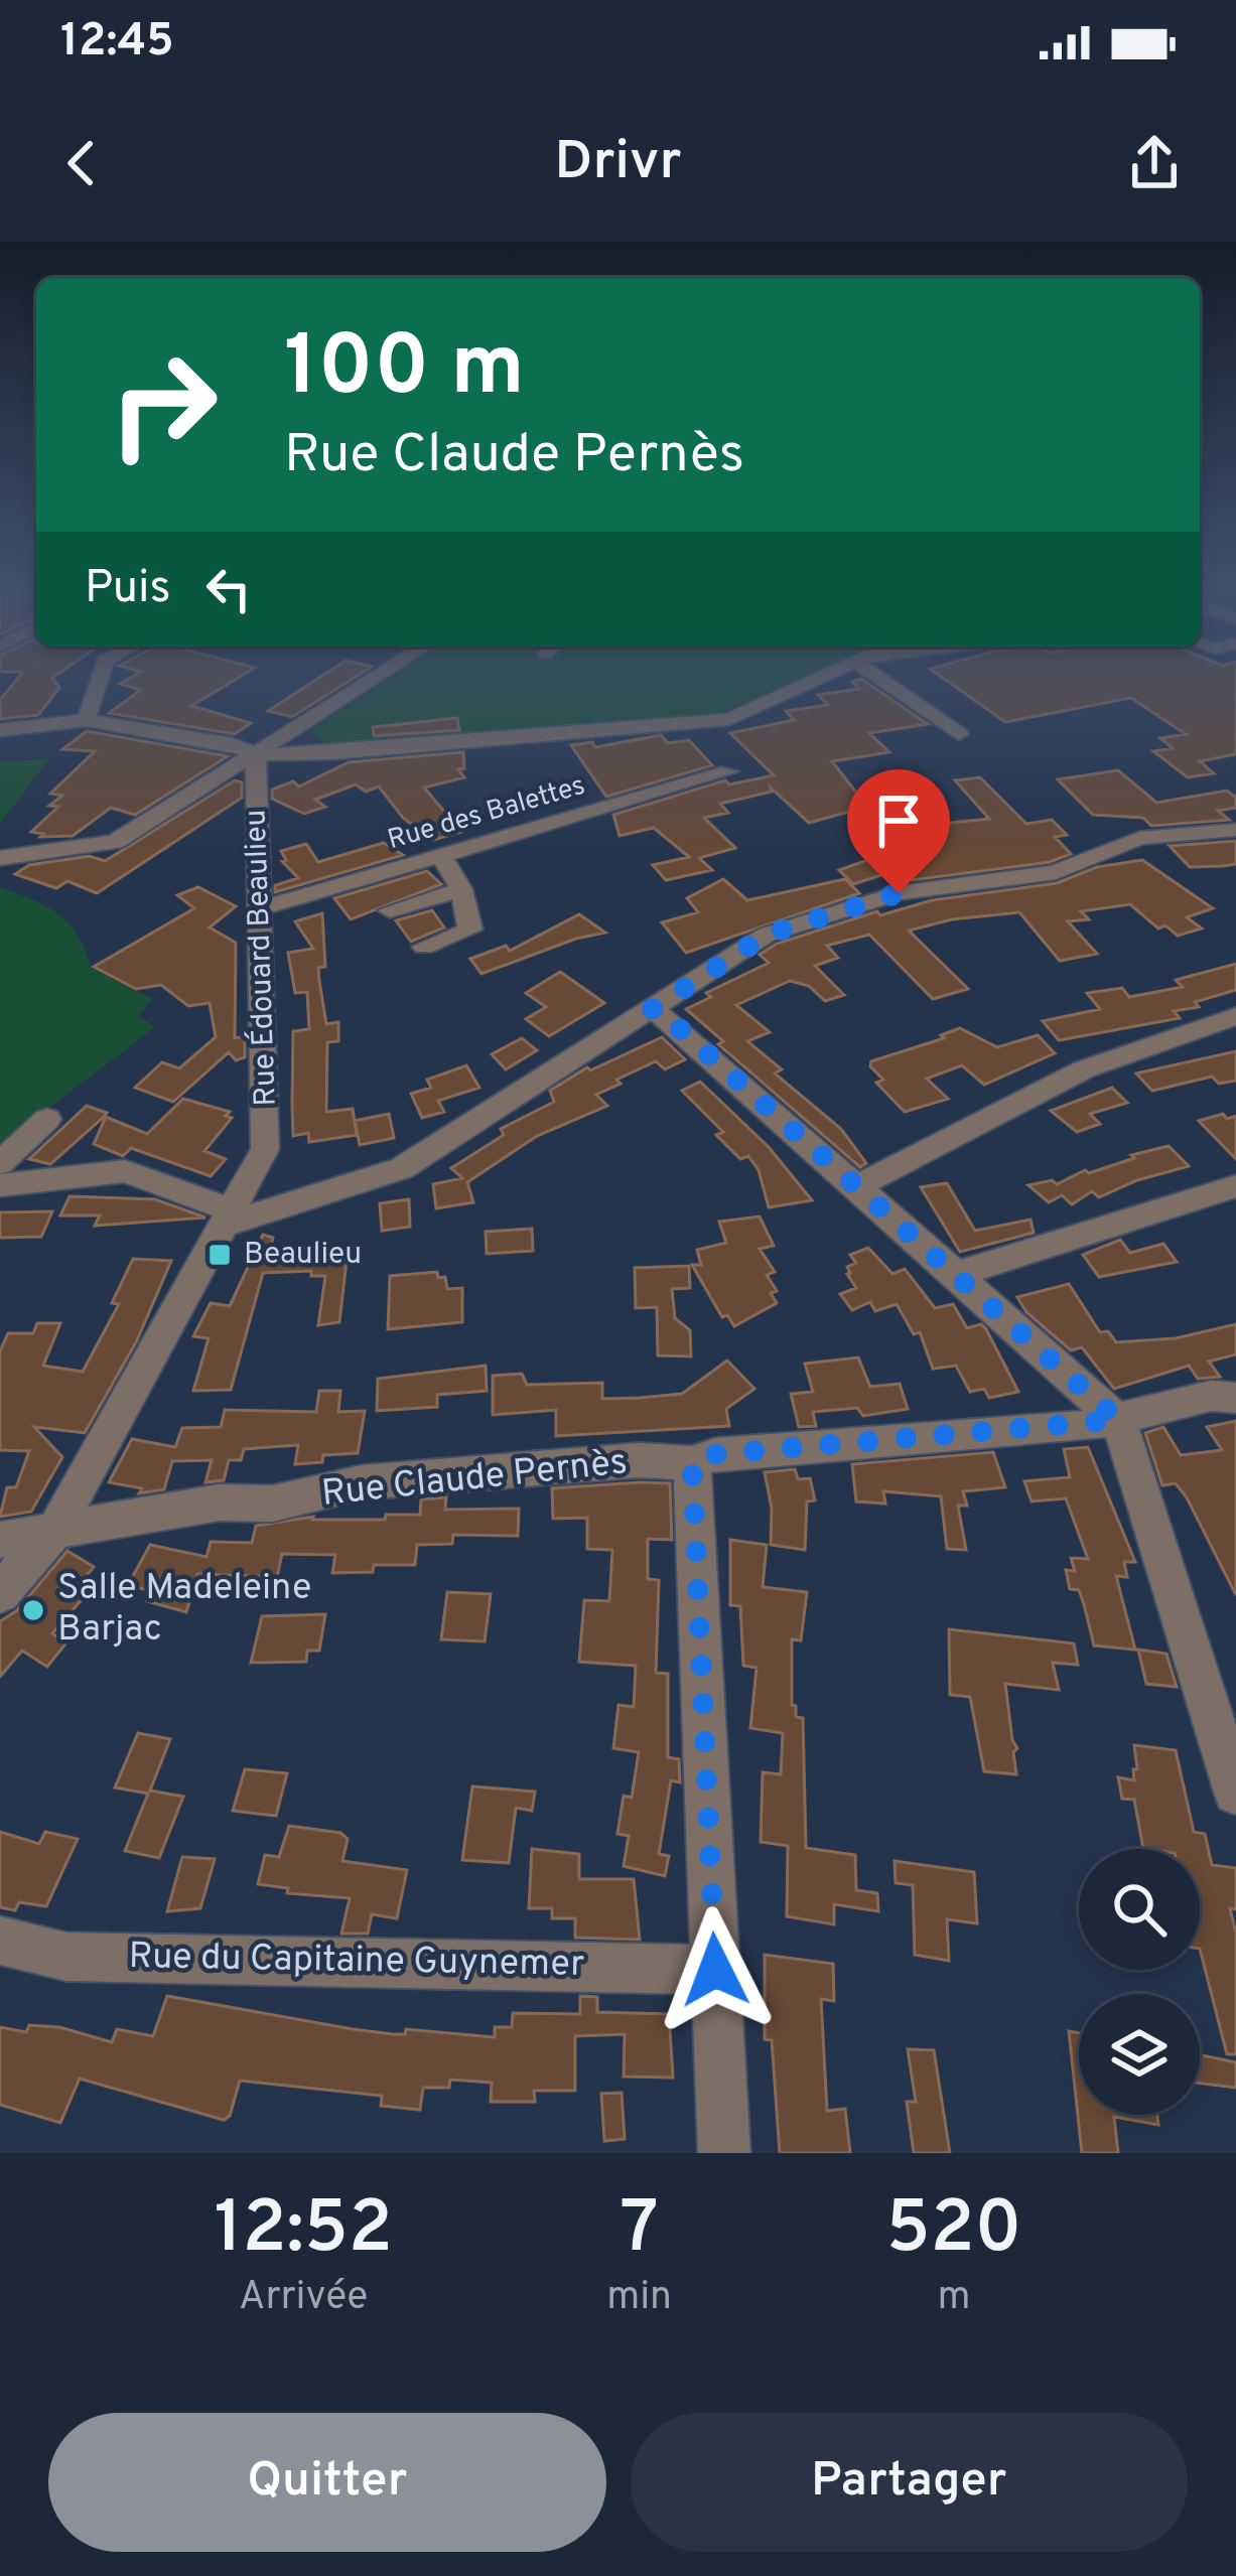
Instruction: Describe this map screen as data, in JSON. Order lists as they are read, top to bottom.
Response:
{
  "streets": {
    "street": [
      "Rue des Balettes",
      "Rue Édouard Beaulieu",
      "Rue Claude Pernès",
      "Rue du Capitaine Guynemer"
    ]
  },
  "crossings": [
    ["Rue des Balettes", "Rue Édouard Beaulieu"],
    ["Rue Édouard Beaulieu", "Rue Claude Pernès"]
  ],
  "places": {
    "transit": ["Beaulieu"],
    "other": ["Salle Madeleine Barjac"]
  },
  "page": {
    "status": "12:45",
    "header": "Drivr",
    "turn": ["100 m", "Rue Claude Pernès"],
    "then": "Puis",
    "eta": [
      "12:52",
      "Arrivée",
      "7",
      "min",
      "520",
      "m"
    ],
    "buttons": ["Quitter", "Partager"]
  }
}
